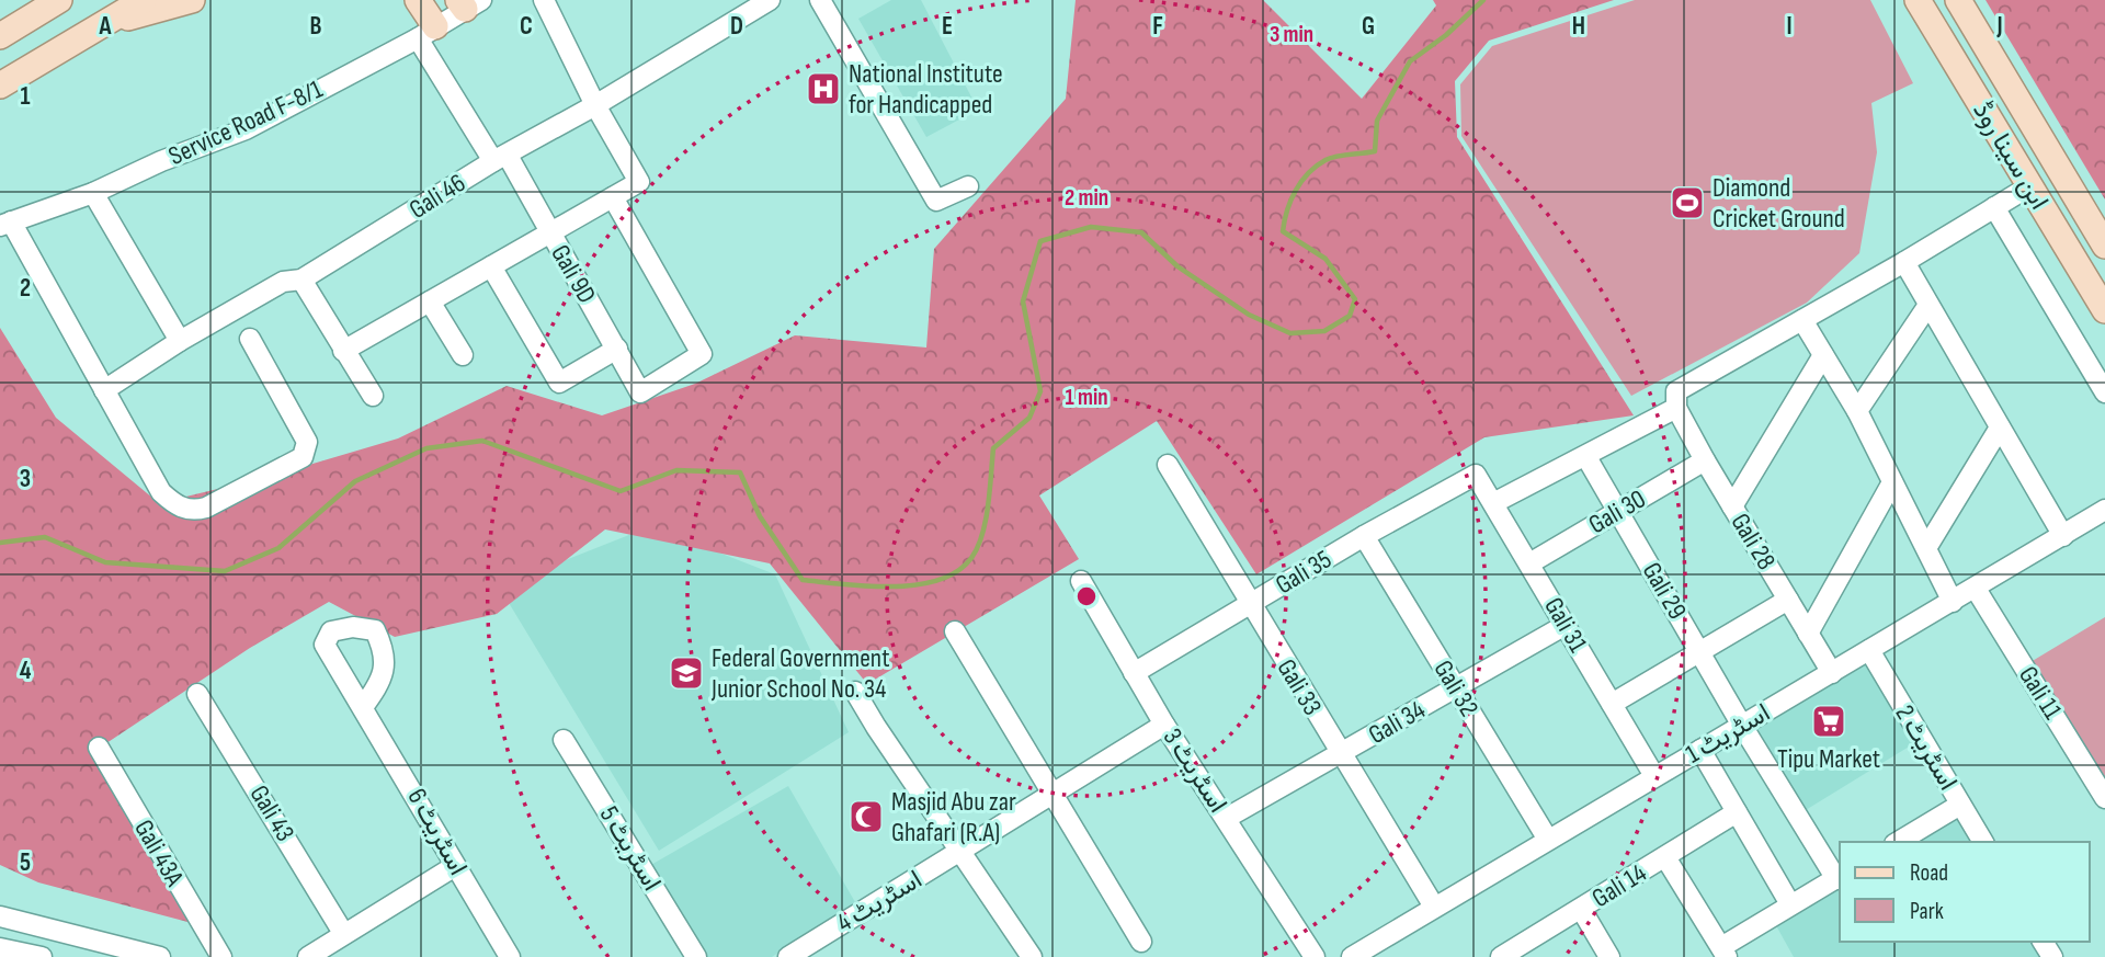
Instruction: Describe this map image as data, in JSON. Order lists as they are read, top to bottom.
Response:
{
  "streets": {
    "main road": ["ابن سینا روڈ"],
    "street": [
      "Service Road F-8/1",
      "Gali 46",
      "Gali 9D",
      "Gali 30",
      "Gali 28",
      "Gali 35",
      "Gali 29",
      "Gali 31",
      "Gali 33",
      "Gali 32",
      "Gali 11",
      "Gali 34",
      "اسٹریٹ 1",
      "اسٹریٹ 2",
      "اسٹریٹ 3",
      "Gali 43",
      "اسٹریٹ 6",
      "اسٹریٹ 5",
      "Gali 43A",
      "Gali 14",
      "اسٹریٹ 4"
    ]
  },
  "crossings": [
    ["Service Road F-8/1", "Gali 9D"],
    ["Gali 46", "Gali 9D"],
    ["Gali 30", "Gali 28"],
    ["Gali 30", "Gali 29"],
    ["Gali 30", "Gali 31"],
    ["Gali 28", "اسٹریٹ 1"],
    ["Gali 35", "Gali 31"],
    ["Gali 35", "Gali 33"],
    ["Gali 35", "Gali 32"],
    ["Gali 35", "اسٹریٹ 3"],
    ["Gali 29", "اسٹریٹ 1"],
    ["Gali 31", "Gali 34"],
    ["Gali 31", "اسٹریٹ 1"],
    ["Gali 33", "Gali 34"],
    ["Gali 33", "اسٹریٹ 1"],
    ["Gali 32", "Gali 34"],
    ["Gali 32", "اسٹریٹ 1"],
    ["Gali 11", "اسٹریٹ 1"],
    ["Gali 34", "اسٹریٹ 3"],
    ["اسٹریٹ 1", "اسٹریٹ 2"],
    ["اسٹریٹ 3", "اسٹریٹ 4"]
  ],
  "places": {
    "hospital": ["National Institute for Handicapped"],
    "sports": ["Diamond Cricket Ground"],
    "school or university": ["Federal Government Junior School No. 34"],
    "supermarket": ["Tipu Market"],
    "mosque": ["Masjid Abu zar Ghafari (R.A)"]
  },
  "legend": ["Road", "Park"],
  "grid": {
    "columns": [
      "A",
      "B",
      "C",
      "D",
      "E",
      "F",
      "G",
      "H",
      "I",
      "J"
    ],
    "rows": [
      "1",
      "2",
      "3",
      "4",
      "5"
    ]
  },
  "rings": ["3 min", "2 min", "1 min"]
}
